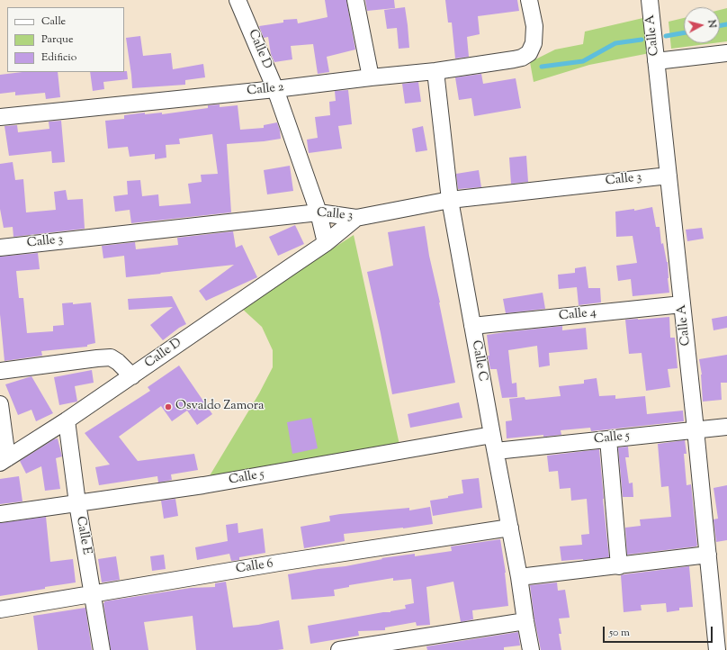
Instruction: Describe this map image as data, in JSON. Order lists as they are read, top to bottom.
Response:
{
  "streets": {
    "street": [
      "Calle A",
      "Calle D",
      "Calle 2",
      "Calle 3",
      "Calle 4",
      "Calle C",
      "Calle 5",
      "Calle E",
      "Calle 6"
    ]
  },
  "crossings": [
    ["Calle A", "Calle 3"],
    ["Calle A", "Calle 4"],
    ["Calle A", "Calle 5"],
    ["Calle D", "Calle 2"],
    ["Calle D", "Calle 3"],
    ["Calle D", "Calle E"],
    ["Calle 2", "Calle C"],
    ["Calle 3", "Calle C"],
    ["Calle 4", "Calle C"],
    ["Calle C", "Calle 5"],
    ["Calle C", "Calle 6"],
    ["Calle 5", "Calle E"],
    ["Calle E", "Calle 6"]
  ],
  "places": ["Osvaldo Zamora"],
  "legend": ["Calle", "Parque", "Edificio"],
  "scale_bar": "50 m",
  "north": "right"
}
